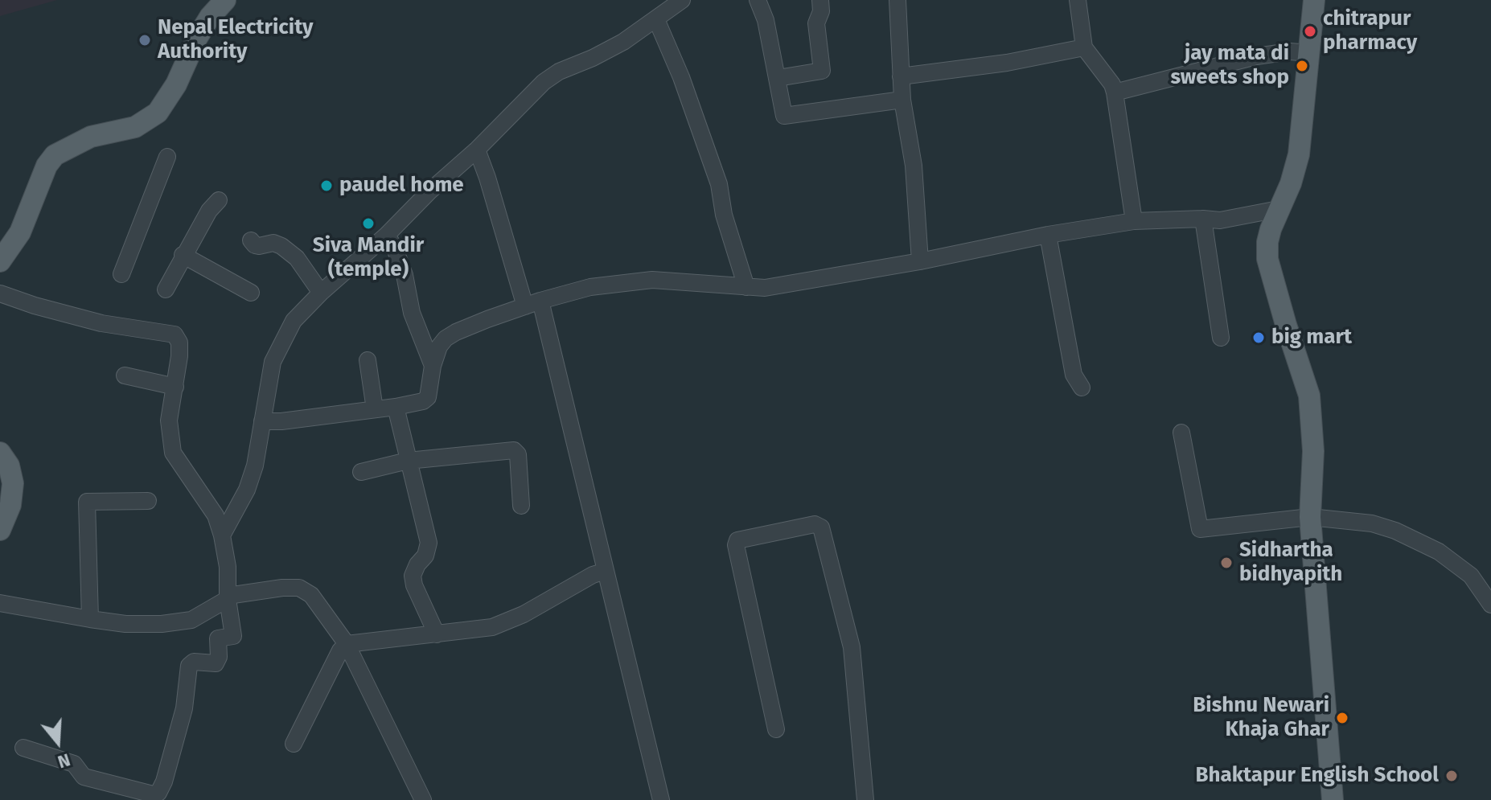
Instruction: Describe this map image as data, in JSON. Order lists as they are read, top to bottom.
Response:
{
  "places": [
    "chitrapur pharmacy",
    "Nepal Electricity Authority",
    "jay mata di sweets shop",
    "paudel home",
    "Siva Mandir (temple)",
    "big mart",
    "Sidhartha bidhyapith",
    "Bishnu Newari Khaja Ghar",
    "Bhaktapur English School"
  ],
  "north": "bottom"
}
